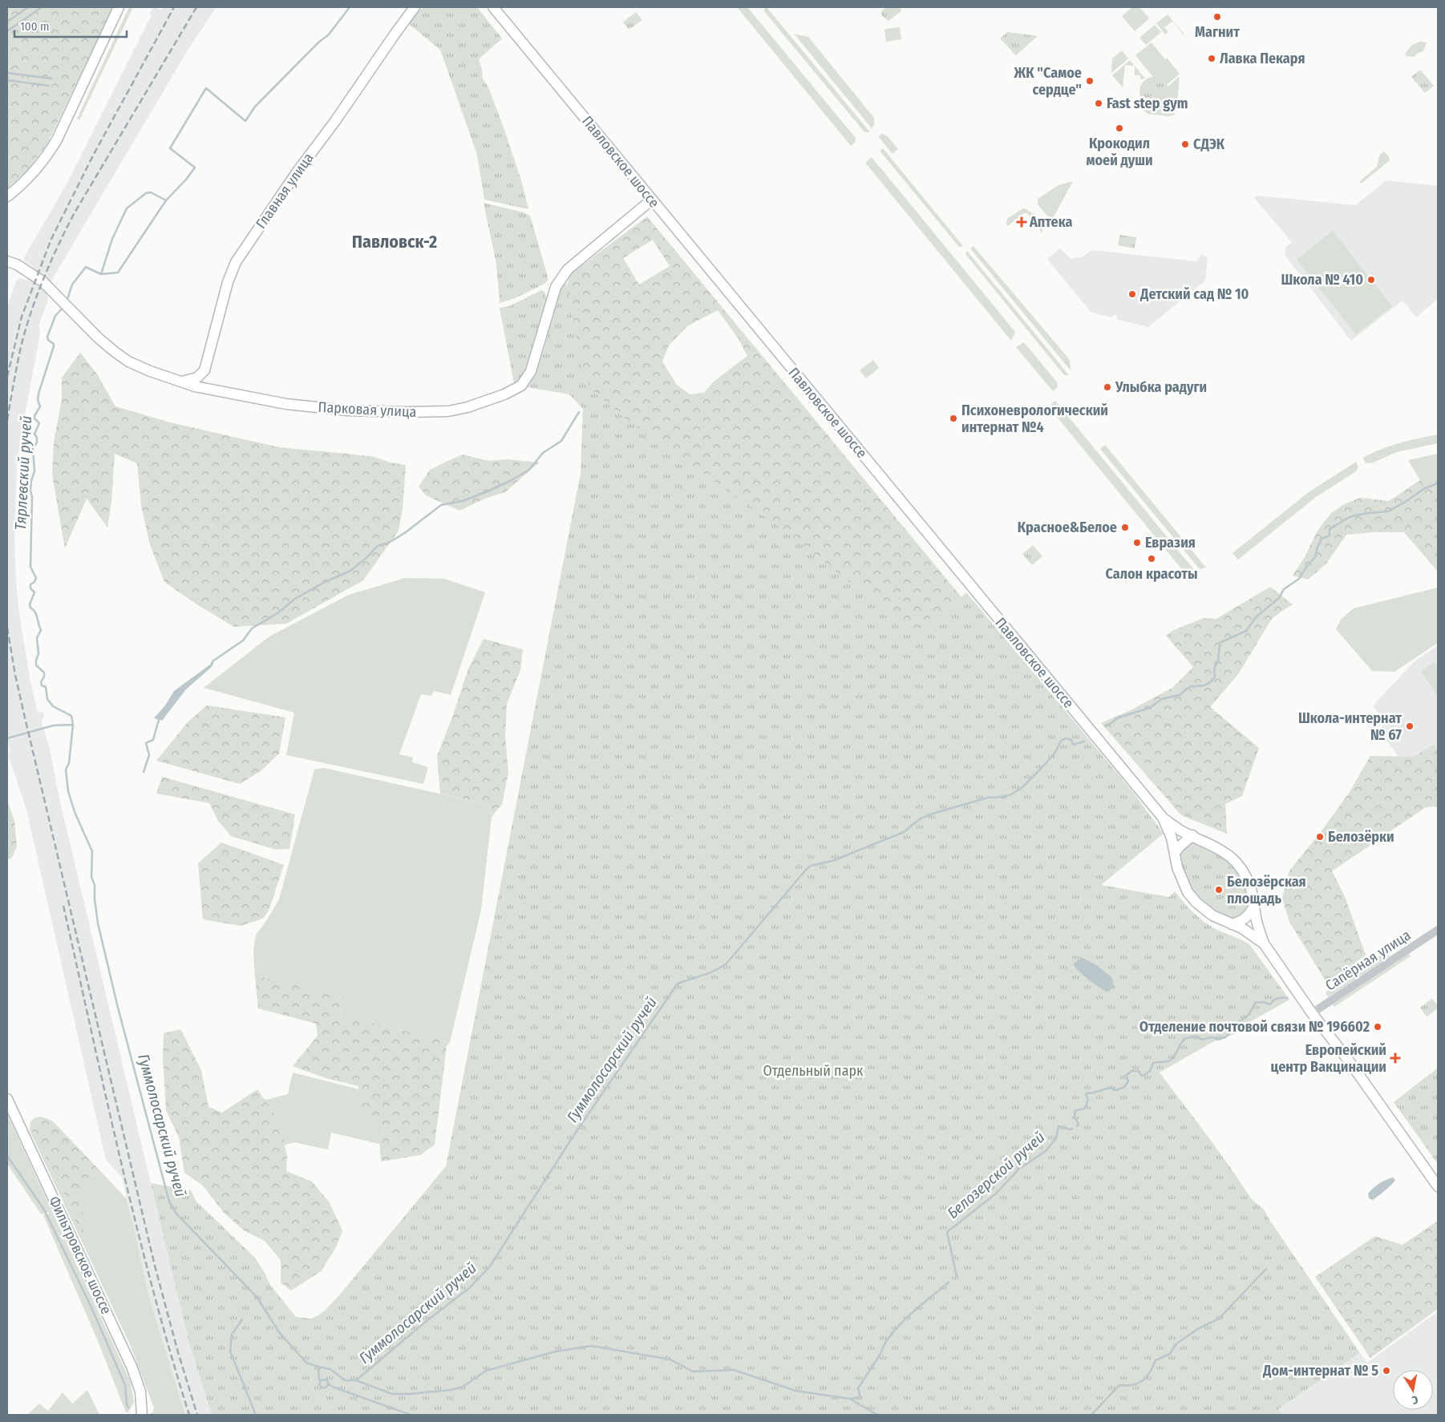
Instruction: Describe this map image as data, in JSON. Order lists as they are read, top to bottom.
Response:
{
  "streets": {
    "main road": [
      "Павловское шоссе",
      "Главная улица",
      "Парковая улица",
      "Фильтровское шоссе"
    ],
    "street": ["Сапёрная улица"]
  },
  "crossings": [
    ["Павловское шоссе", "Парковая улица"],
    ["Главная улица", "Парковая улица"]
  ],
  "districts": ["Павловск-2"],
  "water": ["Тярлевский ручей", "Гуммолосарский ручей", "Белозерской ручей"],
  "parks": ["Отдельный парк"],
  "places": {
    "other": [
      "Магнит",
      "Лавка Пекаря",
      "ЖК \"Самое сердце\"",
      "Fast step gym",
      "Крокодил моей души",
      "СДЭК",
      "Школа № 410",
      "Детский сад № 10",
      "Улыбка радуги",
      "Психоневрологический интернат №4",
      "Красное&Белое",
      "Евразия",
      "Салон красоты",
      "Школа-интернат № 67",
      "Белозёрки",
      "Белозёрская площадь",
      "Отделение почтовой связи № 196602",
      "Дом-интернат № 5"
    ],
    "health": ["Аптека", "Европейский центр Вакцинации"]
  },
  "scale_bar": "100 m",
  "north": "bottom"
}
